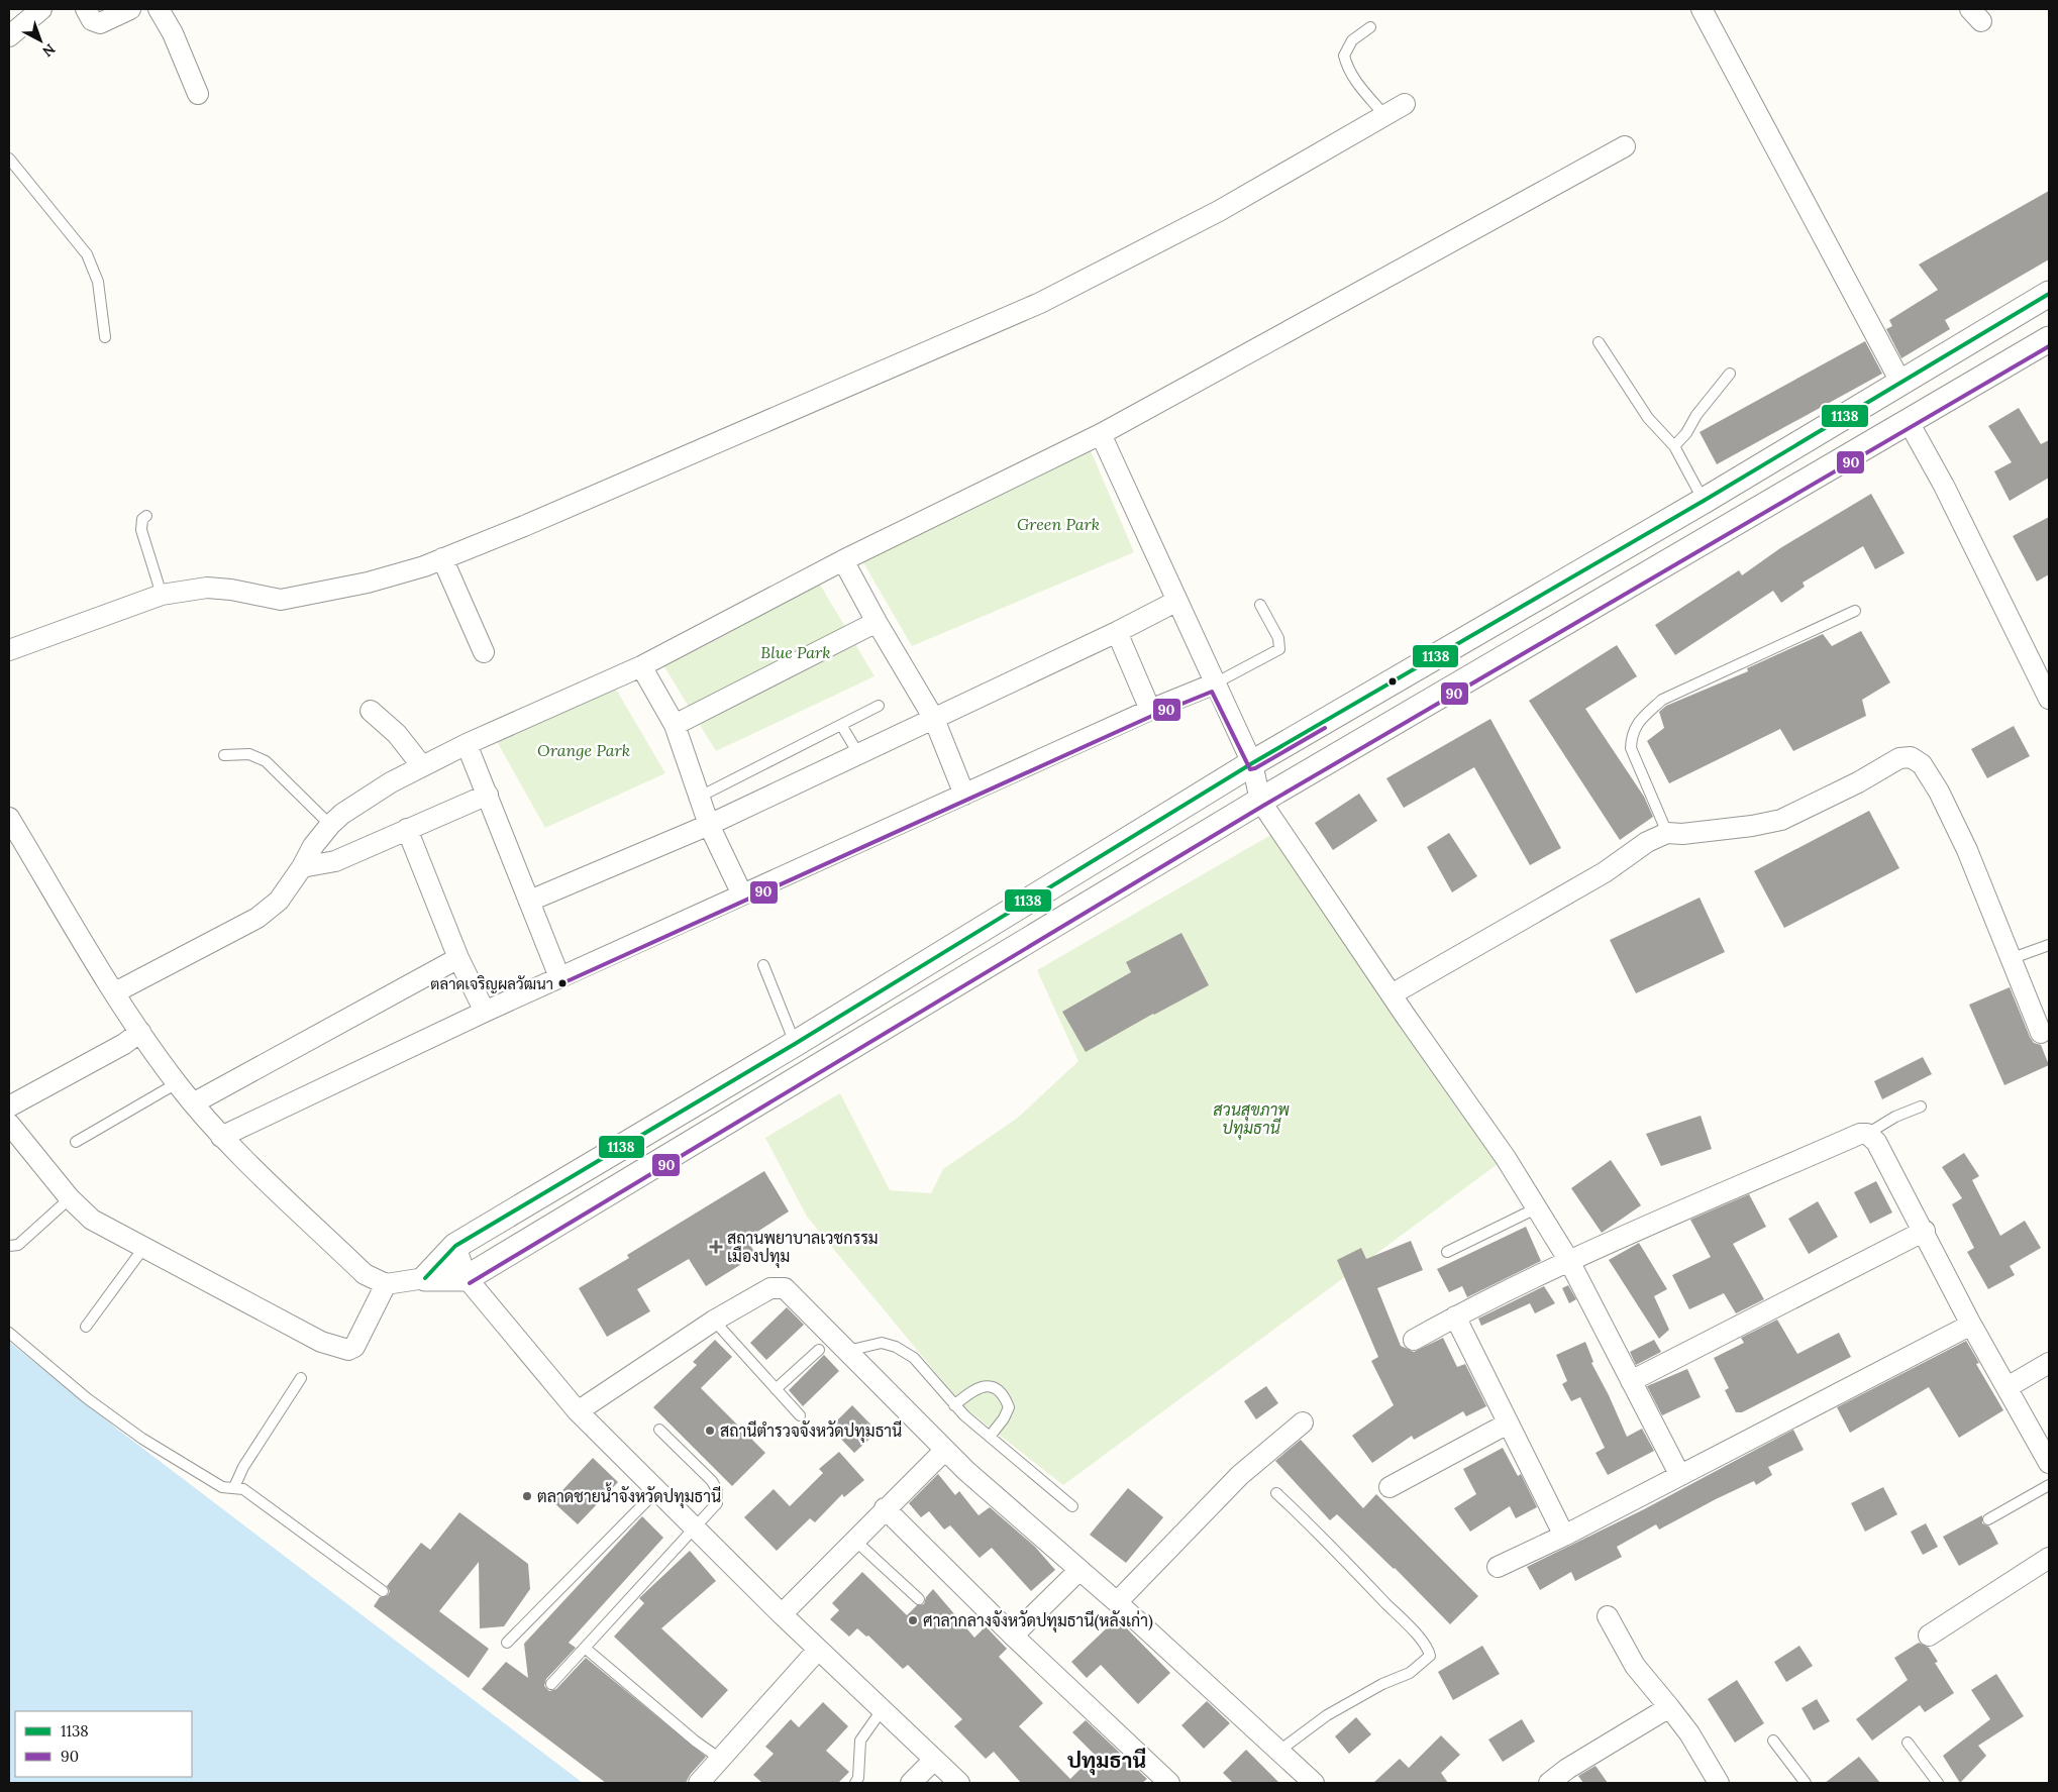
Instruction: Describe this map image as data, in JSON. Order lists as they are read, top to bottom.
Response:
{
  "districts": ["ปทุมธานี"],
  "parks": [
    "Green Park",
    "Blue Park",
    "Orange Park",
    "สวนสุขภาพ ปทุมธานี"
  ],
  "places": {
    "other": [
      "ตลาดเจริญผลวัฒนา",
      "สถานีตำรวจจังหวัดปทุมธานี",
      "ตลาดชายน้ำจังหวัดปทุมธานี",
      "ศาลากลางจังหวัดปทุมธานี(หลังเก่า)"
    ],
    "health": ["สถานพยาบาลเวชกรรม เมืองปทุม"]
  },
  "lines": ["transit line 1138", "transit line 90"],
  "legend": ["1138", "90"],
  "north": "bottom right"
}
